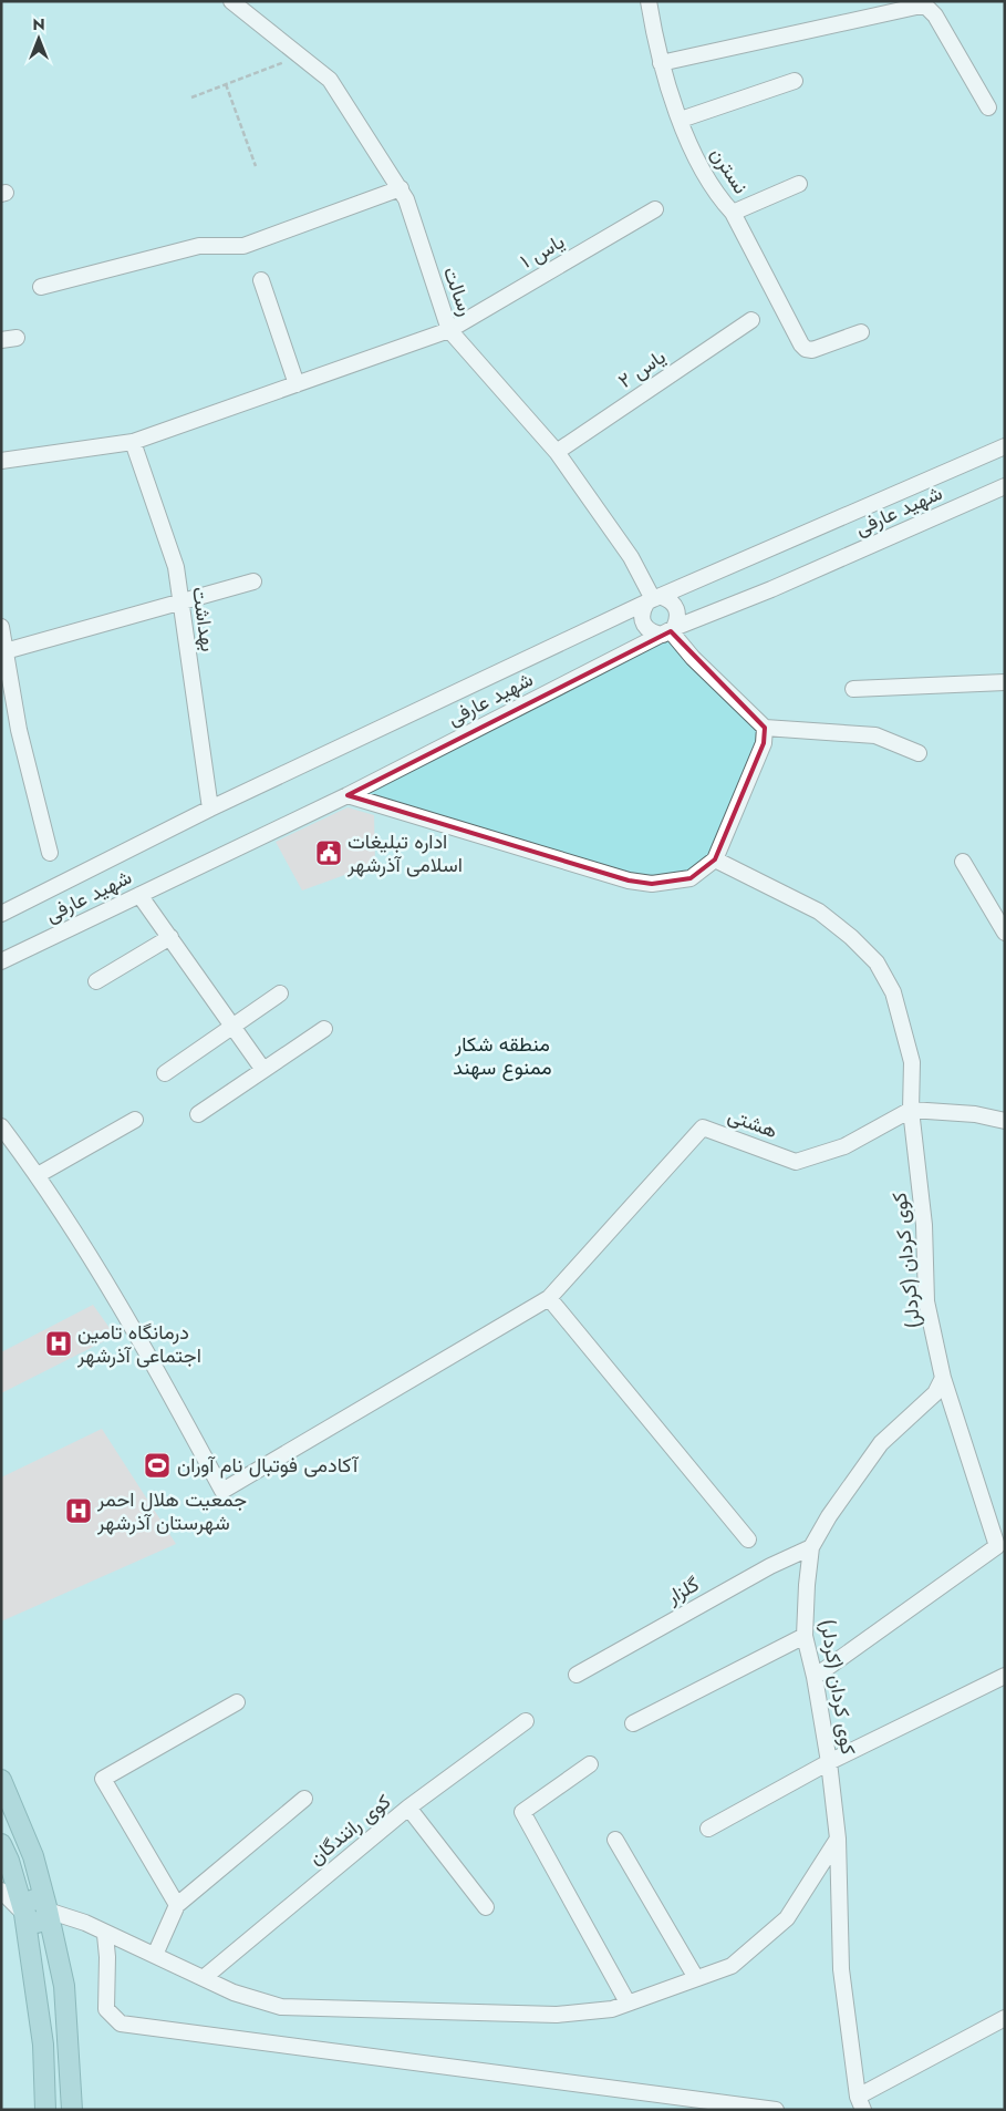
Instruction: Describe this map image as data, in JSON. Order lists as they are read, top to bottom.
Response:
{
  "streets": {
    "street": [
      "نسترن",
      "یاس ۱",
      "رسالت",
      "یاس ۲",
      "شهید عارفی",
      "بهداشت",
      "هشتی",
      "کوی کردان (کردلر)",
      "گلزار",
      "کوی رانندگان"
    ]
  },
  "crossings": [
    ["یاس ۱", "رسالت"],
    ["یاس ۱", "بهداشت"],
    ["رسالت", "یاس ۲"],
    ["رسالت", "شهید عارفی"],
    ["شهید عارفی", "بهداشت"],
    ["هشتی", "کوی کردان (کردلر)"],
    ["کوی کردان (کردلر)", "گلزار"]
  ],
  "parks": ["منطقه شکار ممنوع سهند"],
  "places": {
    "public building": ["اداره تبلیغات اسلامی آذرشهر"],
    "hospital": ["درمانگاه تامین اجتماعی آذرشهر", "جمعیت هلال احمر شهرستان آذرشهر"],
    "sports": ["آکادمی فوتبال نام آوران"]
  },
  "north": "top"
}
